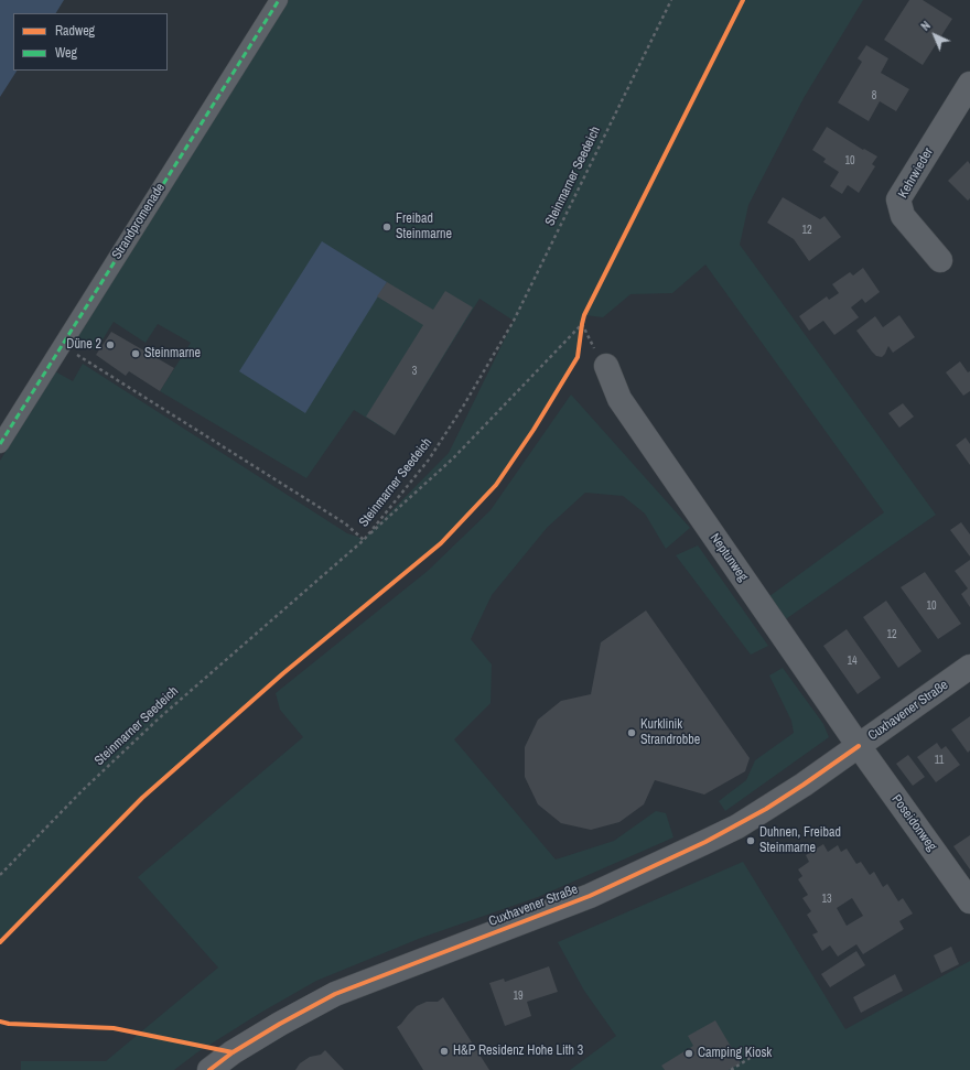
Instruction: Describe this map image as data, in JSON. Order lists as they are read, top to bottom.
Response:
{
  "streets": {
    "street": [
      "Kehrwieder",
      "Strandpromenade",
      "Neptunweg",
      "Cuxhavener Straße",
      "Poseidonweg"
    ],
    "path": ["Steinmarner Seedeich"]
  },
  "crossings": [
    ["Neptunweg", "Cuxhavener Straße"],
    ["Neptunweg", "Poseidonweg"],
    ["Cuxhavener Straße", "Poseidonweg"]
  ],
  "places": [
    "Freibad Steinmarne",
    "Düne 2",
    "Steinmarne",
    "Kurklinik Strandrobbe",
    "Duhnen, Freibad Steinmarne",
    "H&P Residenz Hohe Lith 3",
    "Camping Kiosk"
  ],
  "house_numbers": [
    "8",
    "10",
    "12",
    "3",
    "10",
    "12",
    "14",
    "11",
    "13",
    "19"
  ],
  "legend": ["Radweg", "Weg"],
  "north": "top left"
}
